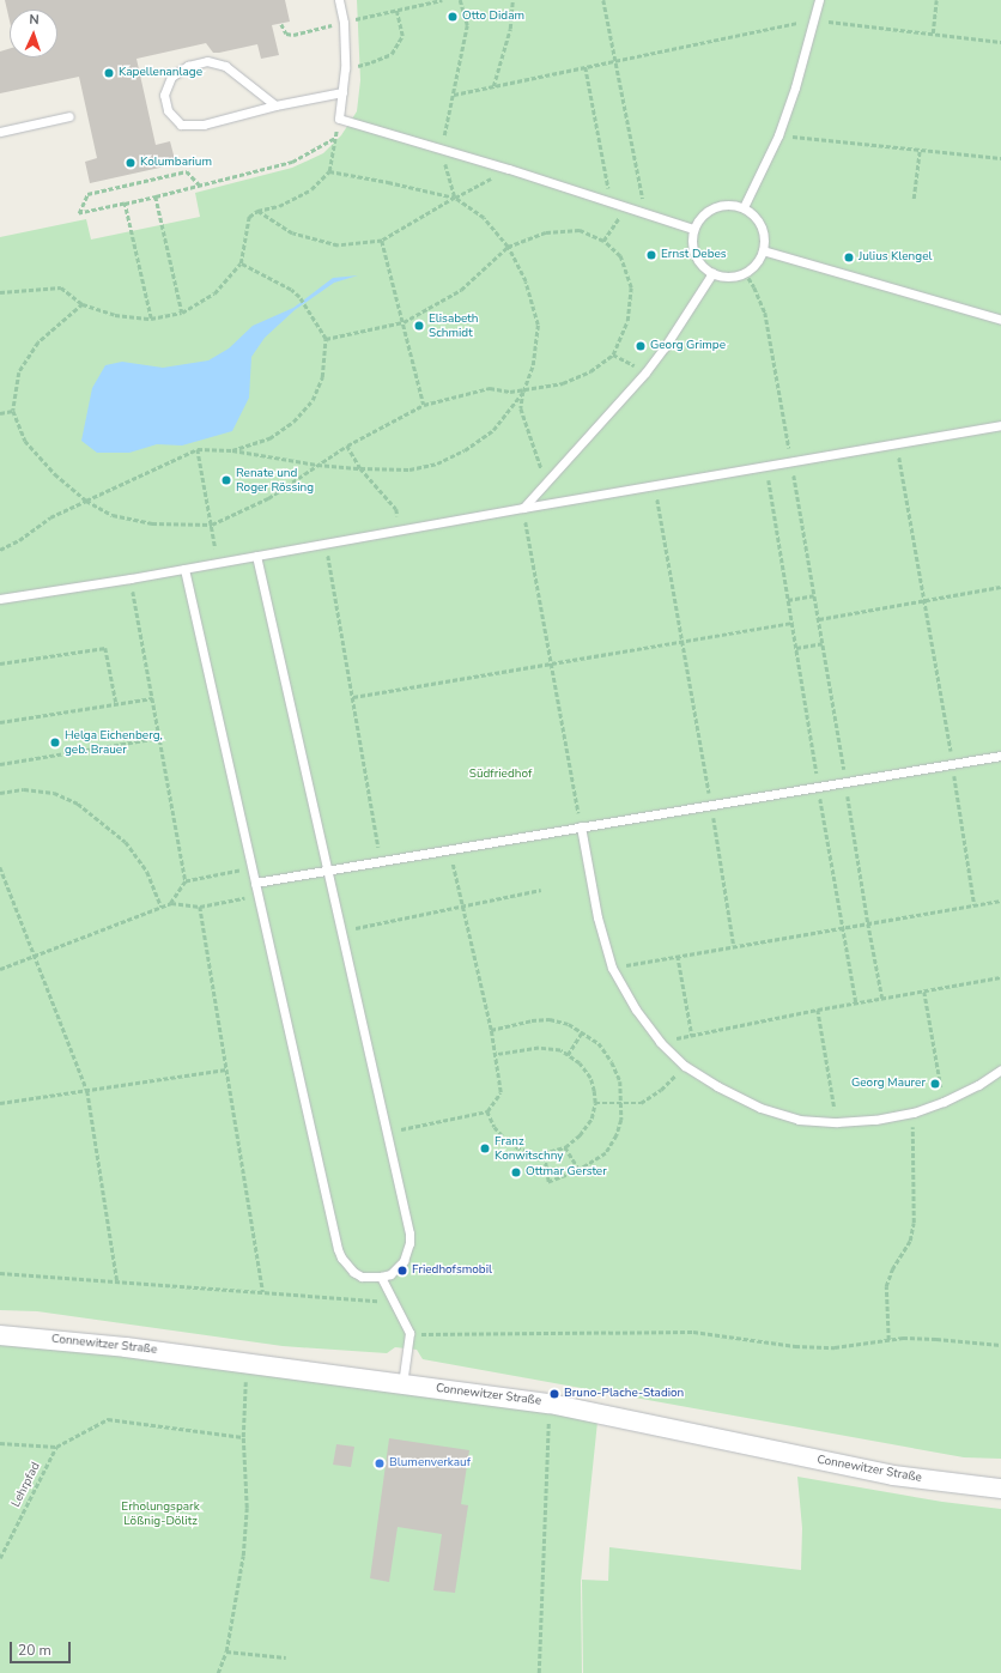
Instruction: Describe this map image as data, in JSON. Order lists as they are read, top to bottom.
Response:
{
  "streets": {
    "street": ["Connewitzer Straße"],
    "path": ["Lehrpfad"]
  },
  "parks": ["Südfriedhof", "Erholungspark Lößnig-Dölitz"],
  "places": [
    "Otto Didam",
    "Kapellenanlage",
    "Kolumbarium",
    "Ernst Debes",
    "Julius Klengel",
    "Elisabeth Schmidt",
    "Georg Grimpe",
    "Renate und Roger Rössing",
    "Helga Eichenberg, geb. Brauer",
    "Georg Maurer",
    "Franz Konwitschny",
    "Ottmar Gerster",
    "Friedhofsmobil",
    "Bruno-Plache-Stadion",
    "Blumenverkauf"
  ],
  "scale_bar": "20 m",
  "north": "top"
}
